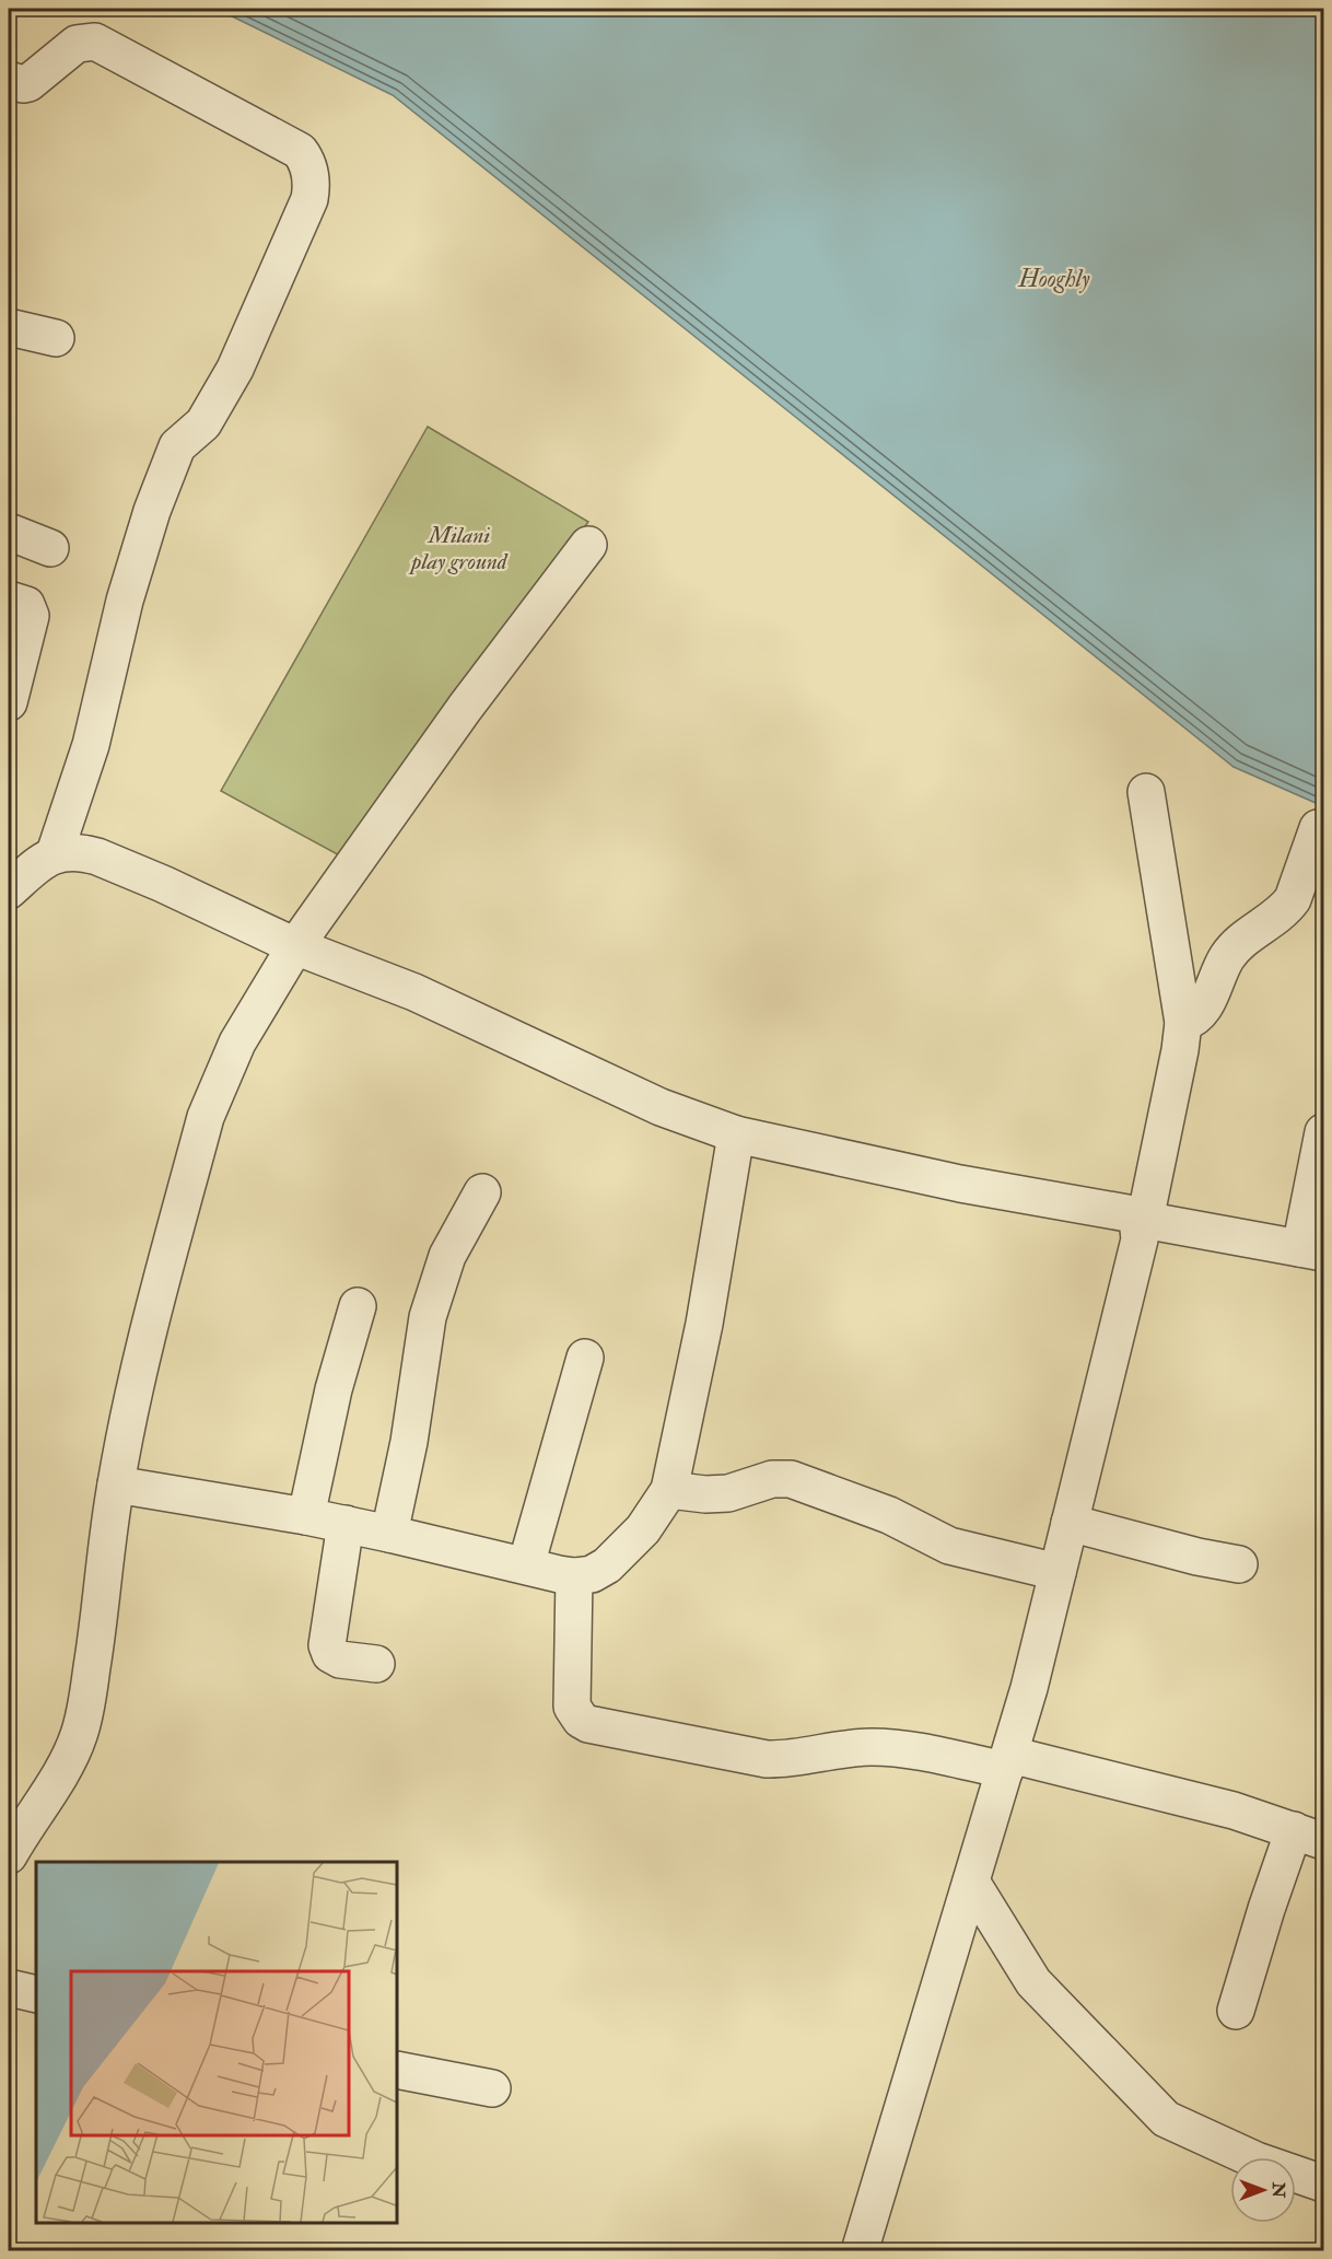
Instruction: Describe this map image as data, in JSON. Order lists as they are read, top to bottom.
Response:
{
  "water": ["Hooghly"],
  "parks": ["Milani play ground"],
  "north": "right"
}
